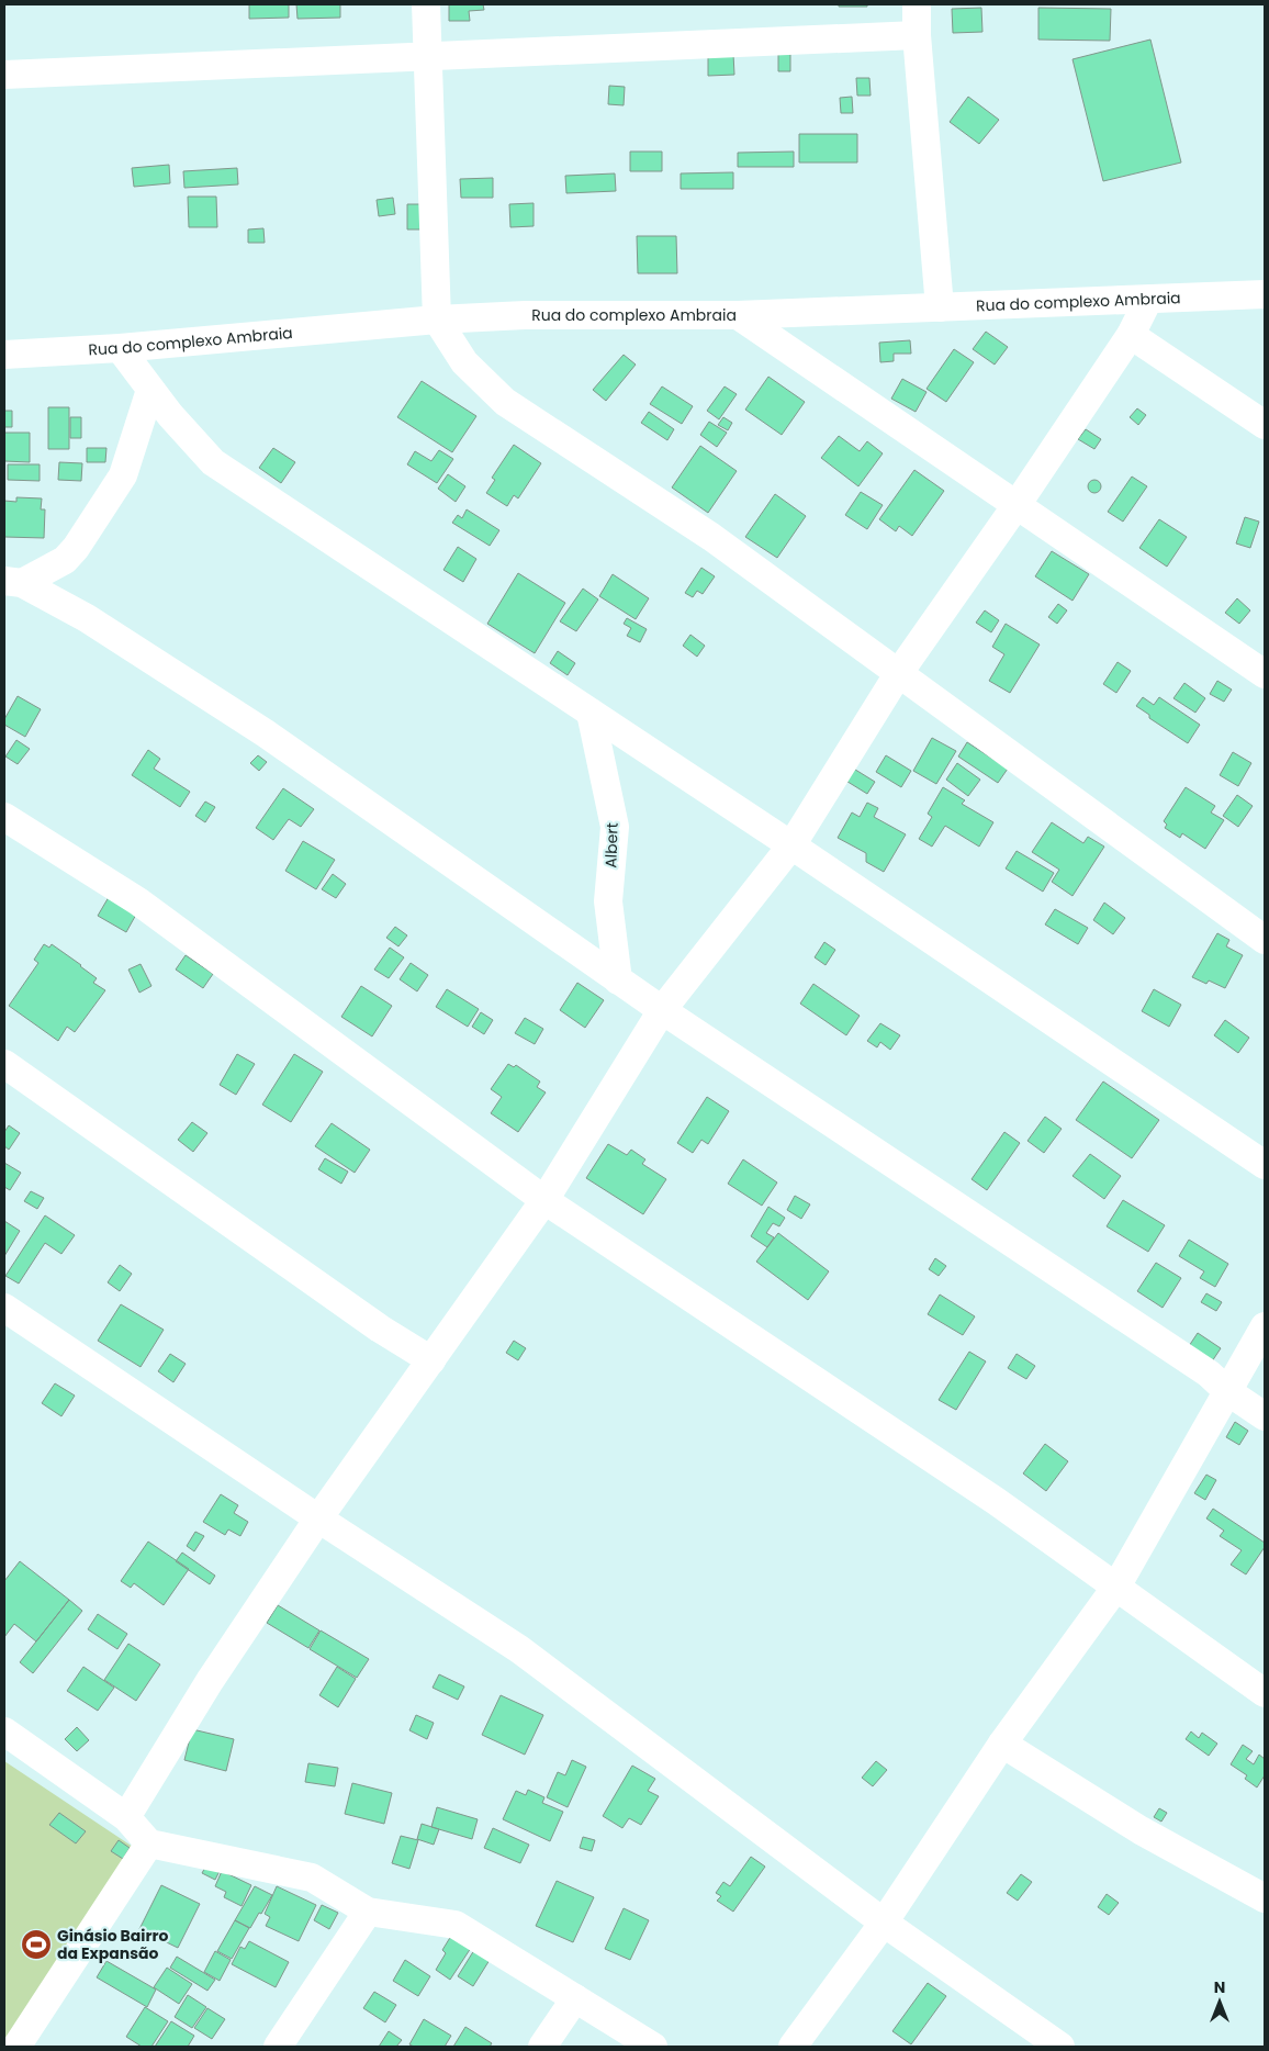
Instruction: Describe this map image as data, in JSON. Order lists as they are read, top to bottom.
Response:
{
  "streets": {
    "street": ["Rua do complexo Ambraia", "Albert"]
  },
  "places": {
    "sports": ["Ginásio Bairro da Expansão"]
  },
  "north": "top"
}
